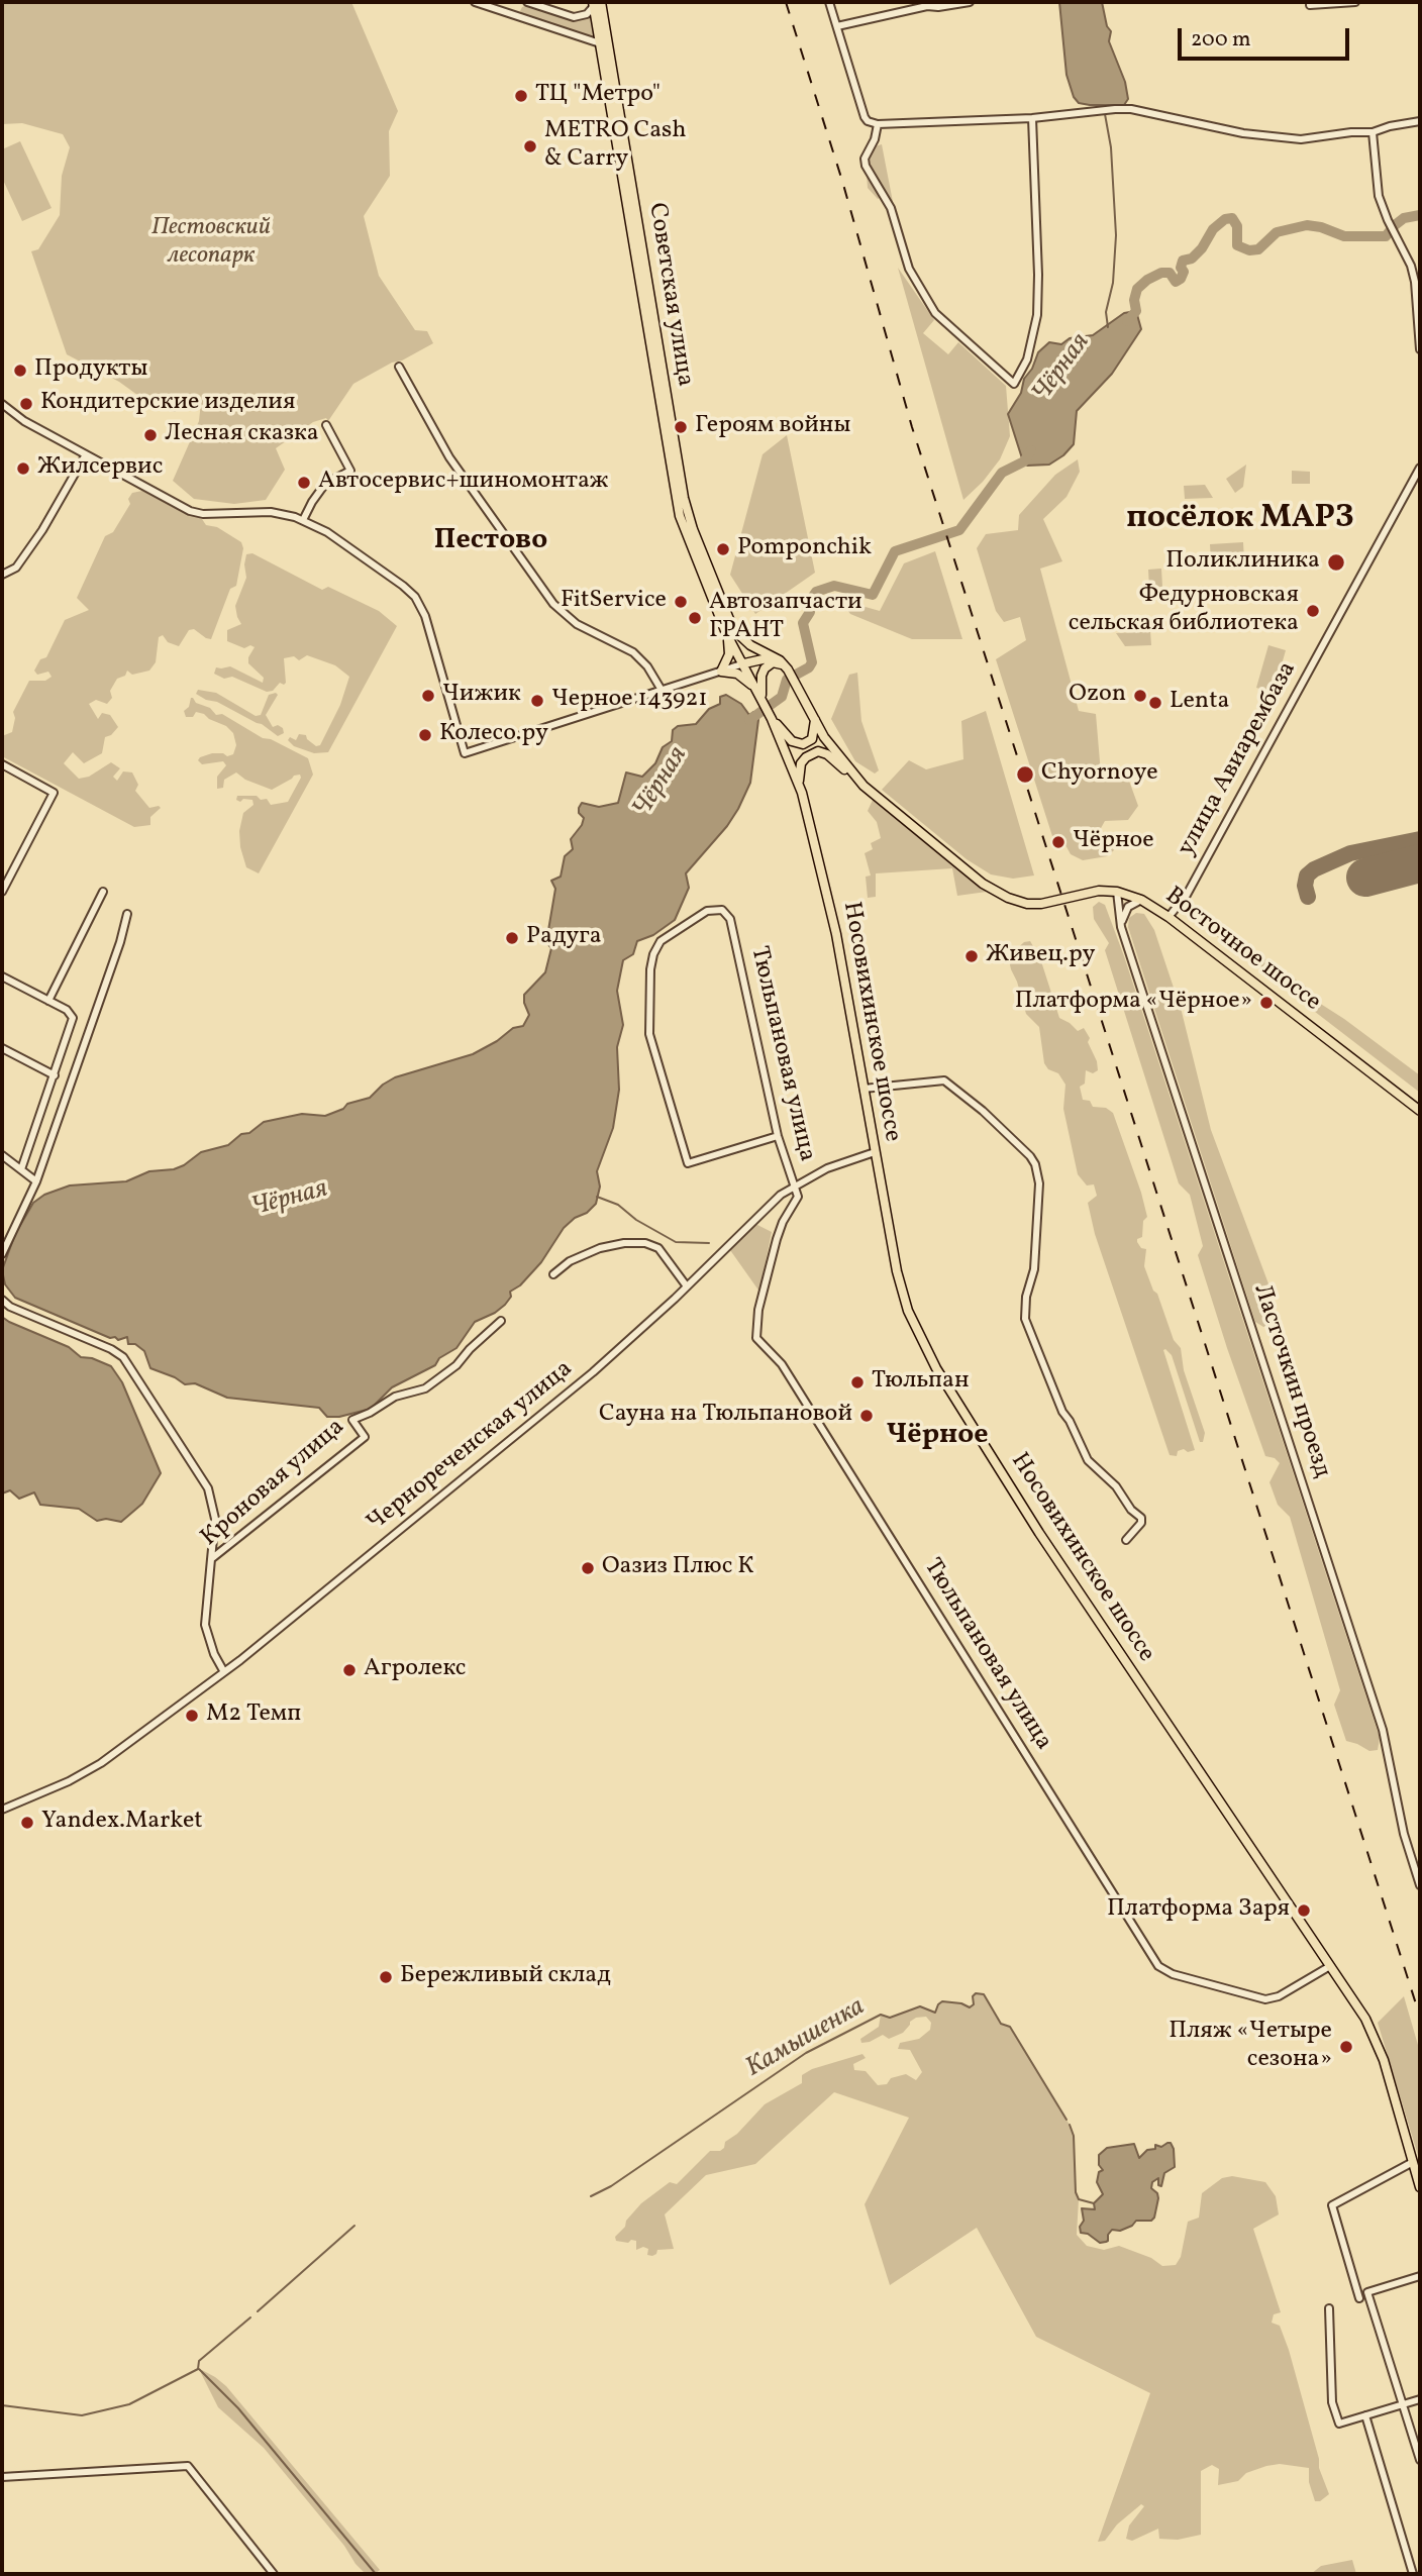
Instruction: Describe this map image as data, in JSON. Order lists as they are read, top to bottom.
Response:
{
  "streets": {
    "main road": ["Советская улица", "Восточное шоссе", "Носовихинское шоссе"],
    "street": [
      "улица Авиарембаза",
      "Тюльпановая улица",
      "Ласточкин проезд",
      "Чернореченская улица",
      "Кроновая улица"
    ]
  },
  "crossings": [
    ["Советская улица", "Восточное шоссе"],
    ["Советская улица", "Носовихинское шоссе"],
    ["улица Авиарембаза", "Восточное шоссе"],
    ["Восточное шоссе", "Ласточкин проезд"],
    ["Носовихинское шоссе", "Тюльпановая улица"],
    ["Носовихинское шоссе", "Чернореченская улица"],
    ["Тюльпановая улица", "Чернореченская улица"],
    ["Чернореченская улица", "Кроновая улица"]
  ],
  "districts": ["посёлок МАРЗ", "Пестово", "Чёрное"],
  "water": ["Чёрная", "Камышенка"],
  "parks": ["Пестовский лесопарк"],
  "places": [
    "ТЦ \"Метро\"",
    "METRO Cash & Carry",
    "Продукты",
    "Кондитерские изделия",
    "Героям войны",
    "Лесная сказка",
    "Жилсервис",
    "Автосервис+шиномонтаж",
    "Pomponchik",
    "Поликлиника",
    "FitService",
    "Федурновская сельская библиотека",
    "Автозапчасти ГРАНТ",
    "Чижик",
    "Ozon",
    "Черное 143921",
    "Lenta",
    "Колесо.ру",
    "Chyornoye",
    "Чёрное",
    "Радуга",
    "Живец.ру",
    "Платформа «Чёрное»",
    "Тюльпан",
    "Сауна на Тюльпановой",
    "Оазиз Плюс К",
    "Агролекс",
    "М2 Темп",
    "Yandex.Market",
    "Платформа Заря",
    "Бережливый склад",
    "Пляж «Четыре сезона»"
  ],
  "scale_bar": "200 m"
}
